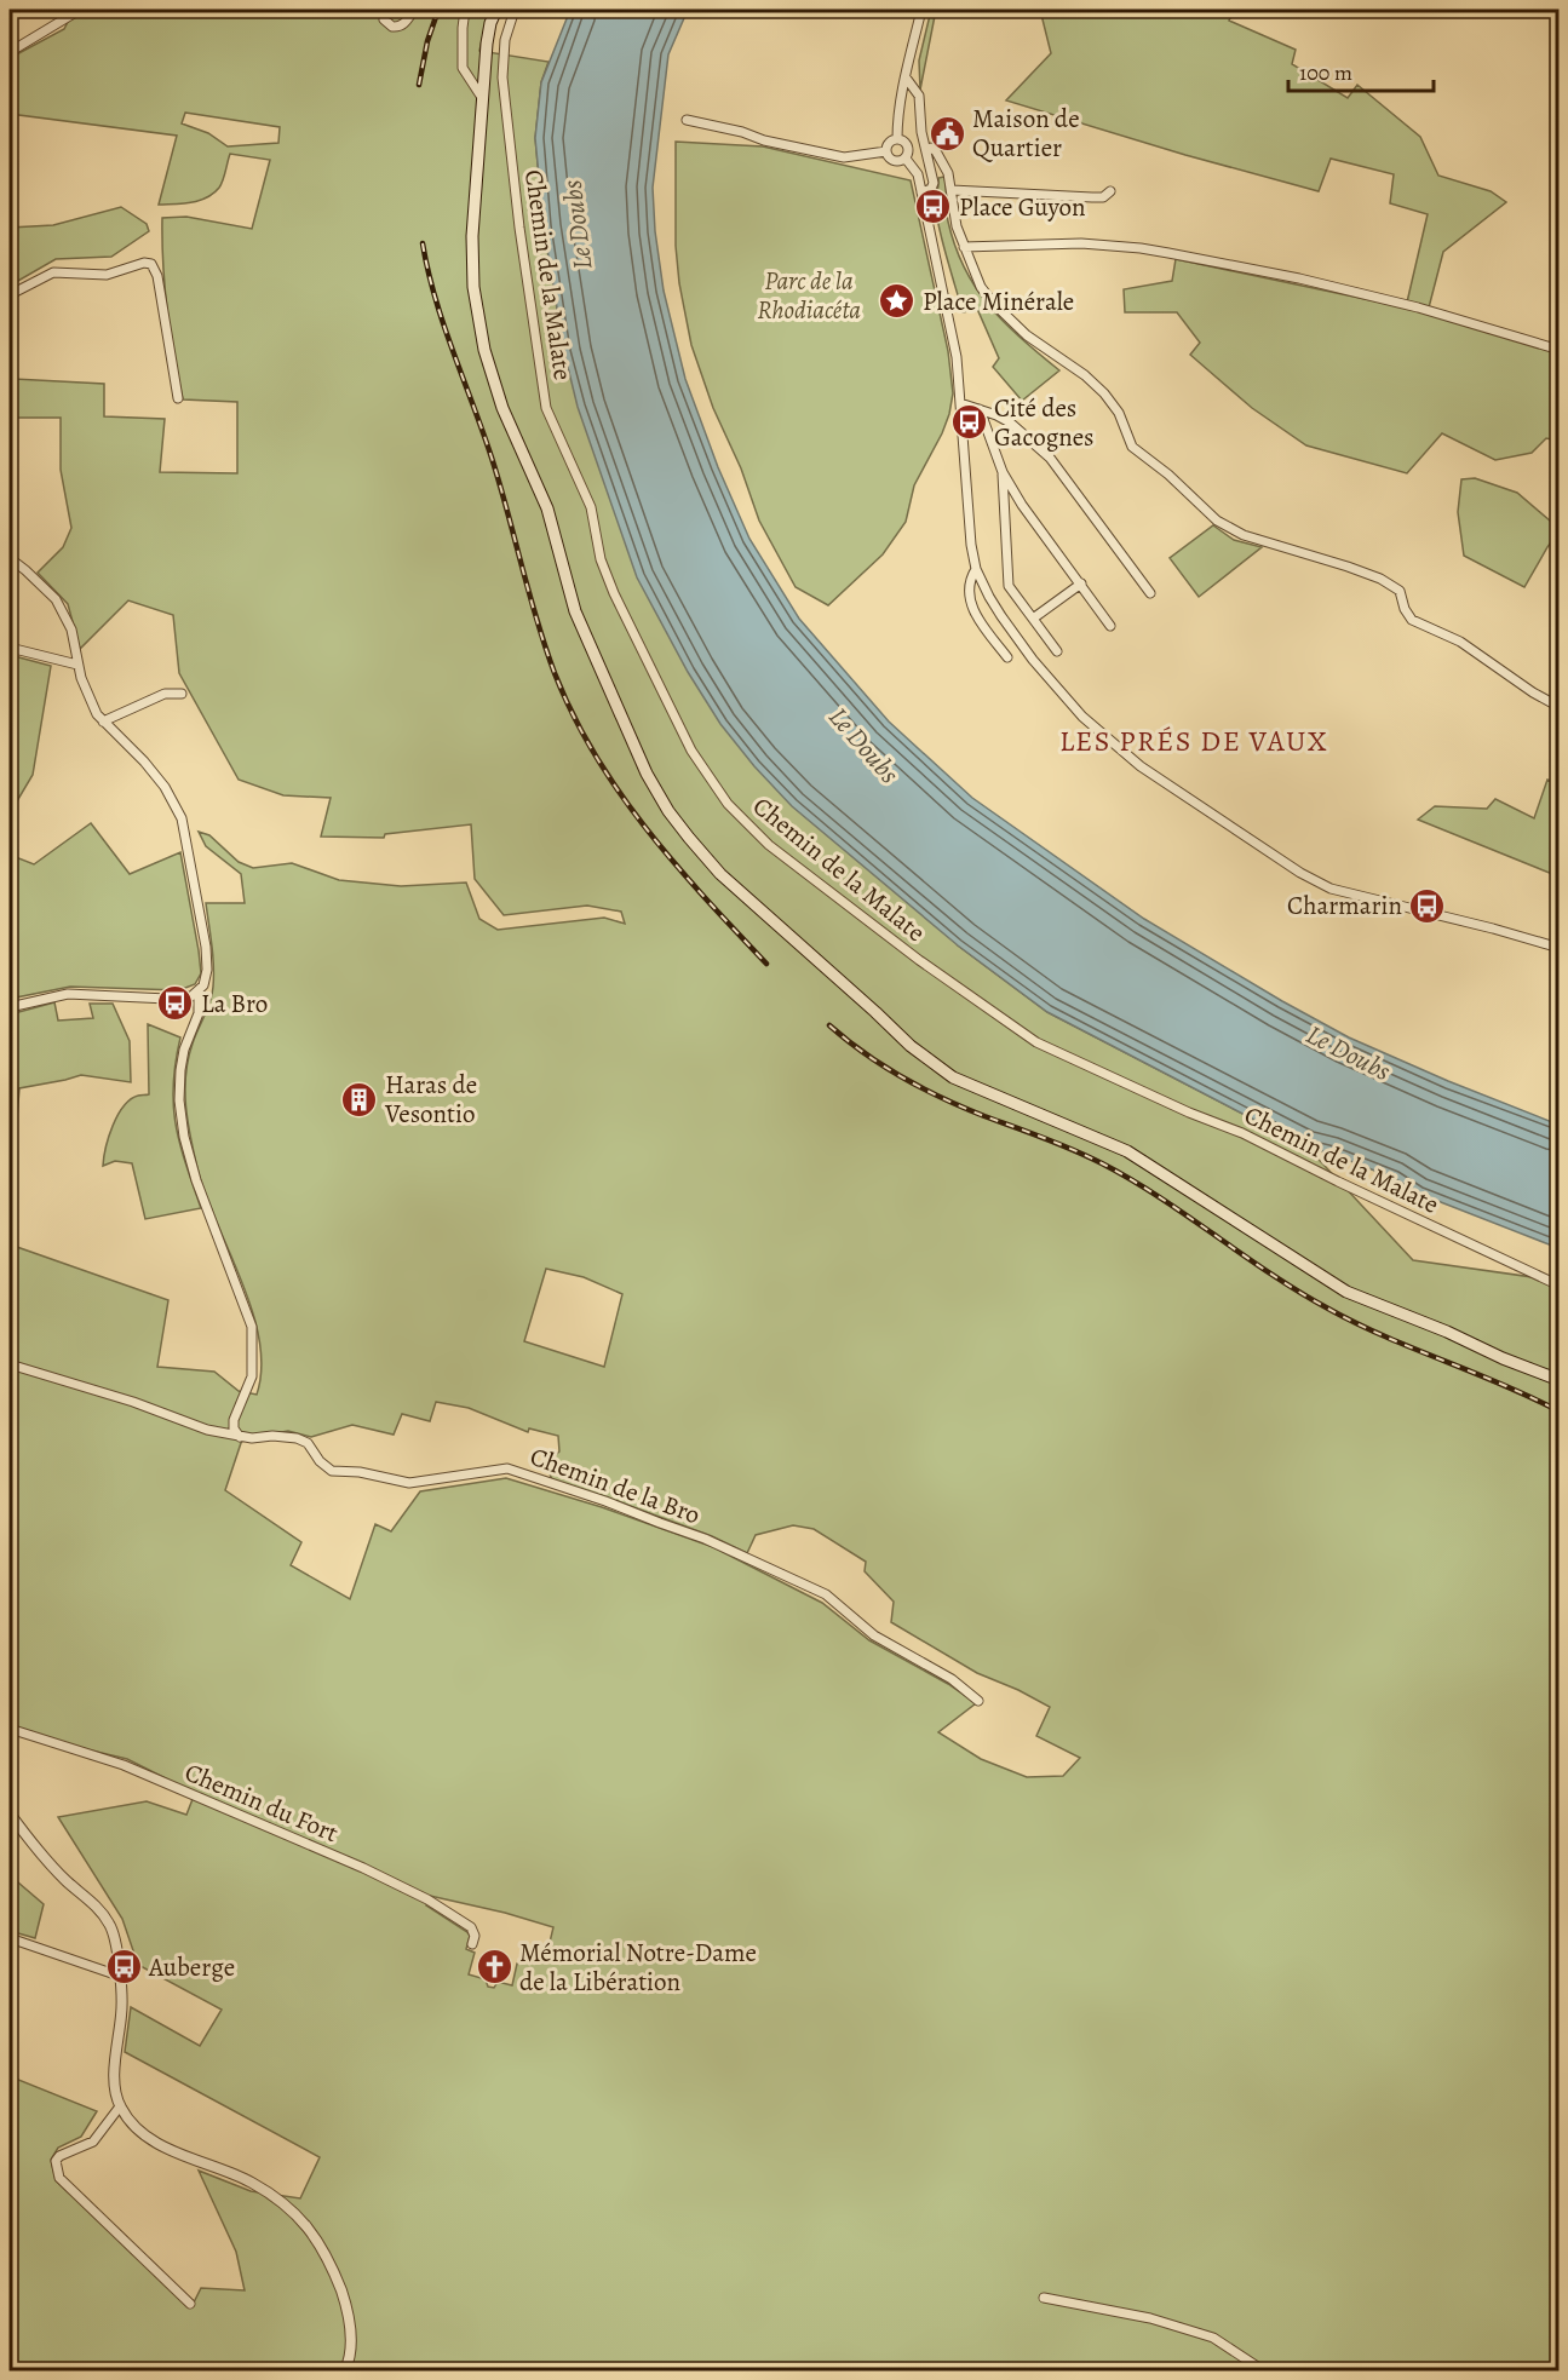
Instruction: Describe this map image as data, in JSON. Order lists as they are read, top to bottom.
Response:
{
  "streets": {
    "street": ["Chemin de la Malate", "Chemin de la Bro", "Chemin du Fort"]
  },
  "districts": ["LES PRÉS DE VAUX"],
  "water": ["Le Doubs"],
  "parks": ["Parc de la Rhodiacéta"],
  "places": {
    "public building": ["Maison de Quartier"],
    "bus stop": [
      "Place Guyon",
      "Cité des Gacognes",
      "Charmarin",
      "La Bro",
      "Auberge"
    ],
    "place": ["Place Minérale"],
    "building": ["Haras de Vesontio"],
    "church": ["Mémorial Notre-Dame de la Libération"]
  },
  "scale_bar": "100 m"
}
